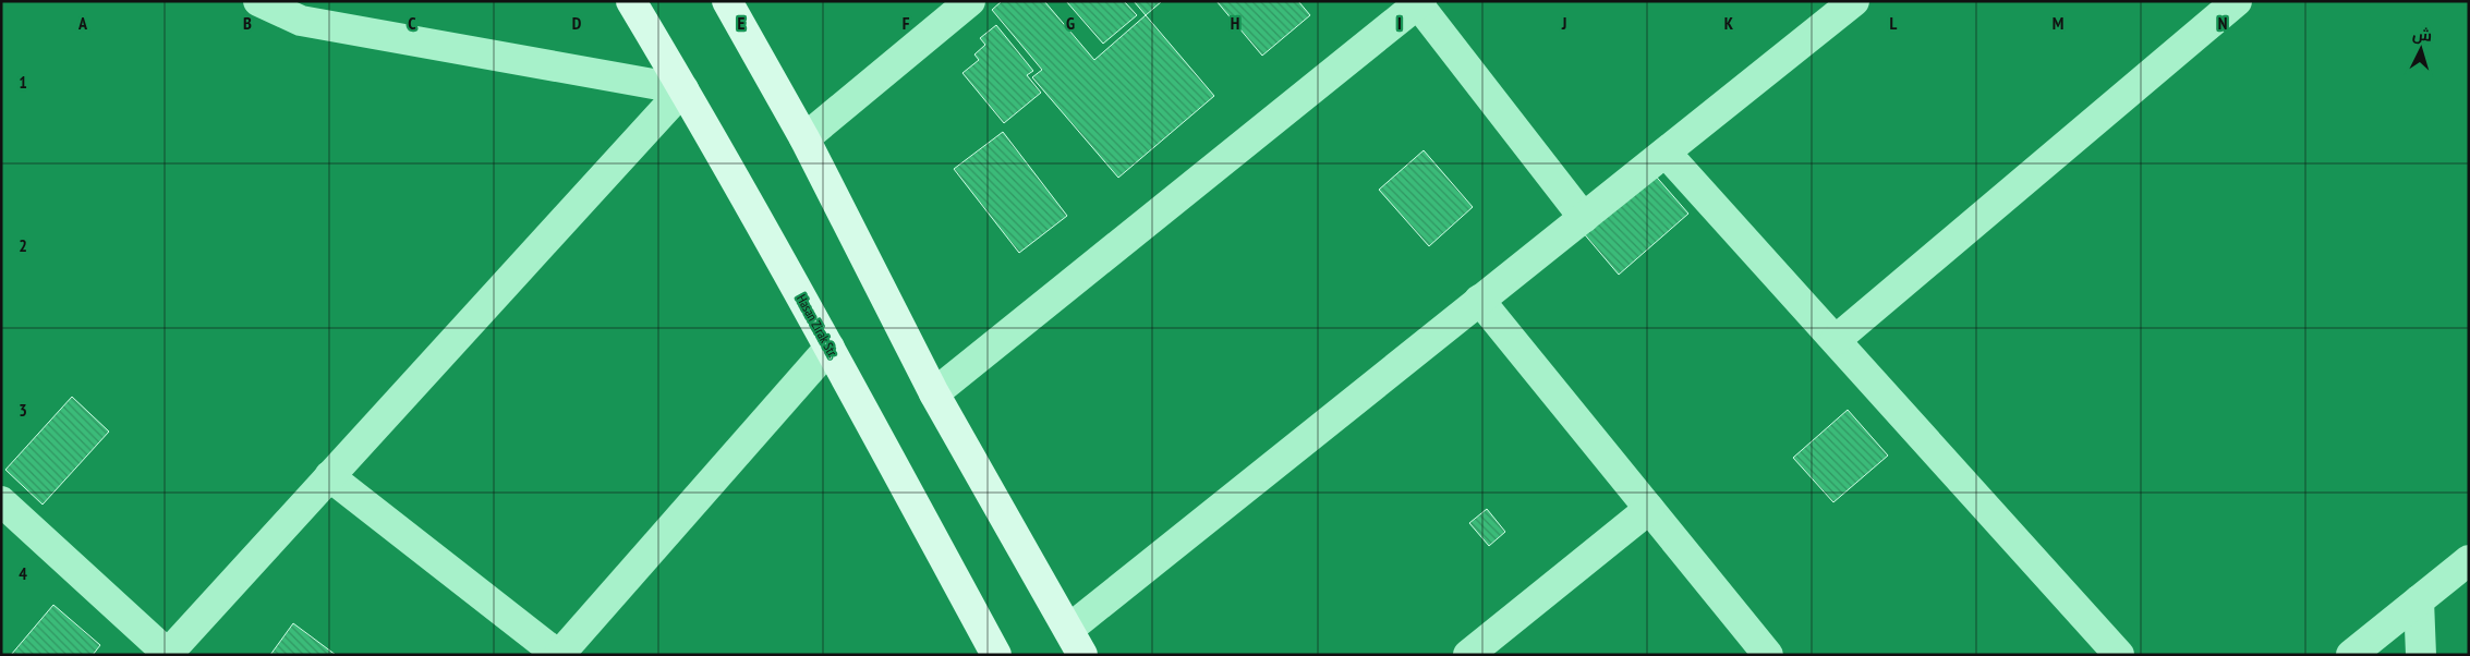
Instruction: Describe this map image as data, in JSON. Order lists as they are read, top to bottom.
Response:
{
  "streets": {
    "main road": ["Hasan Zirak Str."]
  },
  "north": "top",
  "grid": {
    "columns": [
      "A",
      "B",
      "C",
      "D",
      "E",
      "F",
      "G",
      "H",
      "I",
      "J",
      "K",
      "L",
      "M",
      "N"
    ],
    "rows": [
      "1",
      "2",
      "3",
      "4"
    ]
  }
}
